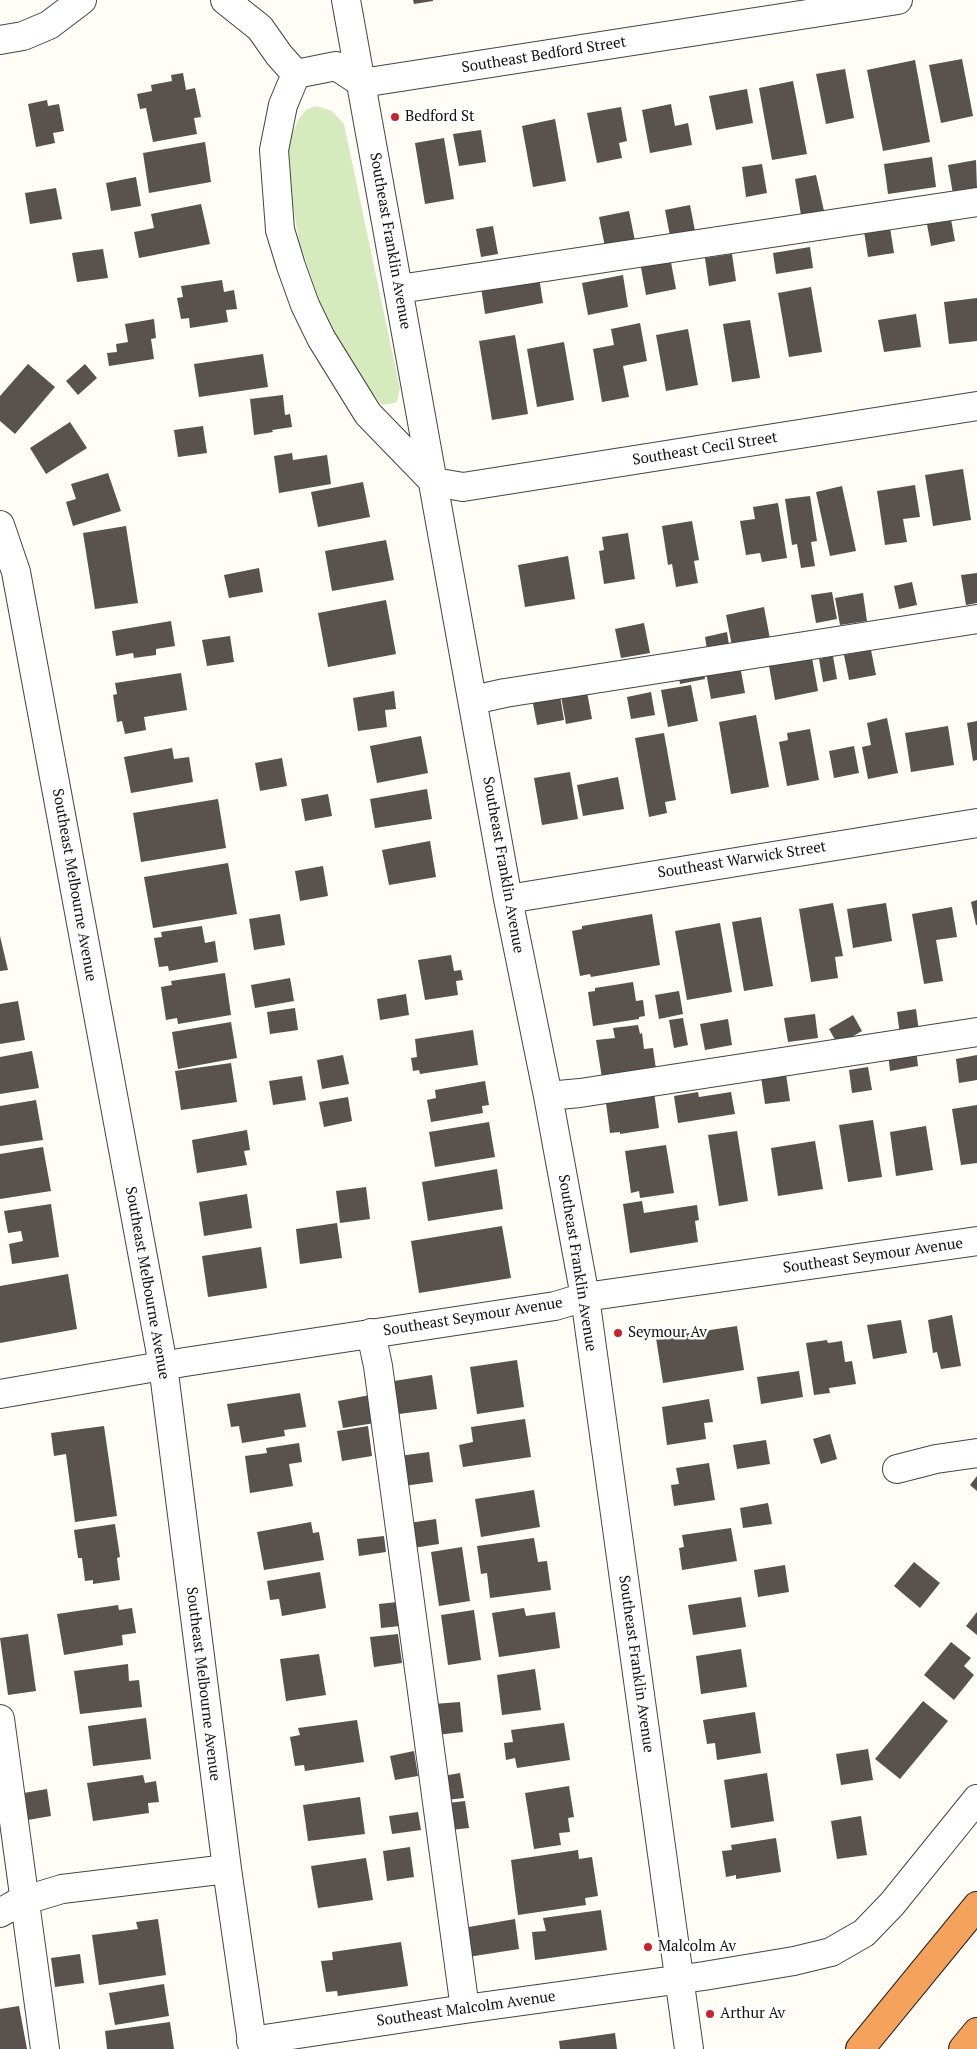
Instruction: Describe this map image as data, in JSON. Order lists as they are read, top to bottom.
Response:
{
  "streets": {
    "street": [
      "Southeast Bedford Street",
      "Southeast Franklin Avenue",
      "Southeast Cecil Street",
      "Southeast Warwick Street",
      "Southeast Melbourne Avenue",
      "Southeast Seymour Avenue",
      "Southeast Malcolm Avenue"
    ]
  },
  "crossings": [
    ["Southeast Bedford Street", "Southeast Franklin Avenue"],
    ["Southeast Franklin Avenue", "Southeast Cecil Street"],
    ["Southeast Franklin Avenue", "Southeast Warwick Street"],
    ["Southeast Franklin Avenue", "Southeast Seymour Avenue"],
    ["Southeast Franklin Avenue", "Southeast Malcolm Avenue"],
    ["Southeast Melbourne Avenue", "Southeast Seymour Avenue"],
    ["Southeast Melbourne Avenue", "Southeast Malcolm Avenue"]
  ],
  "places": [
    "Bedford St",
    "Seymour Av",
    "Malcolm Av",
    "Arthur Av"
  ]
}
